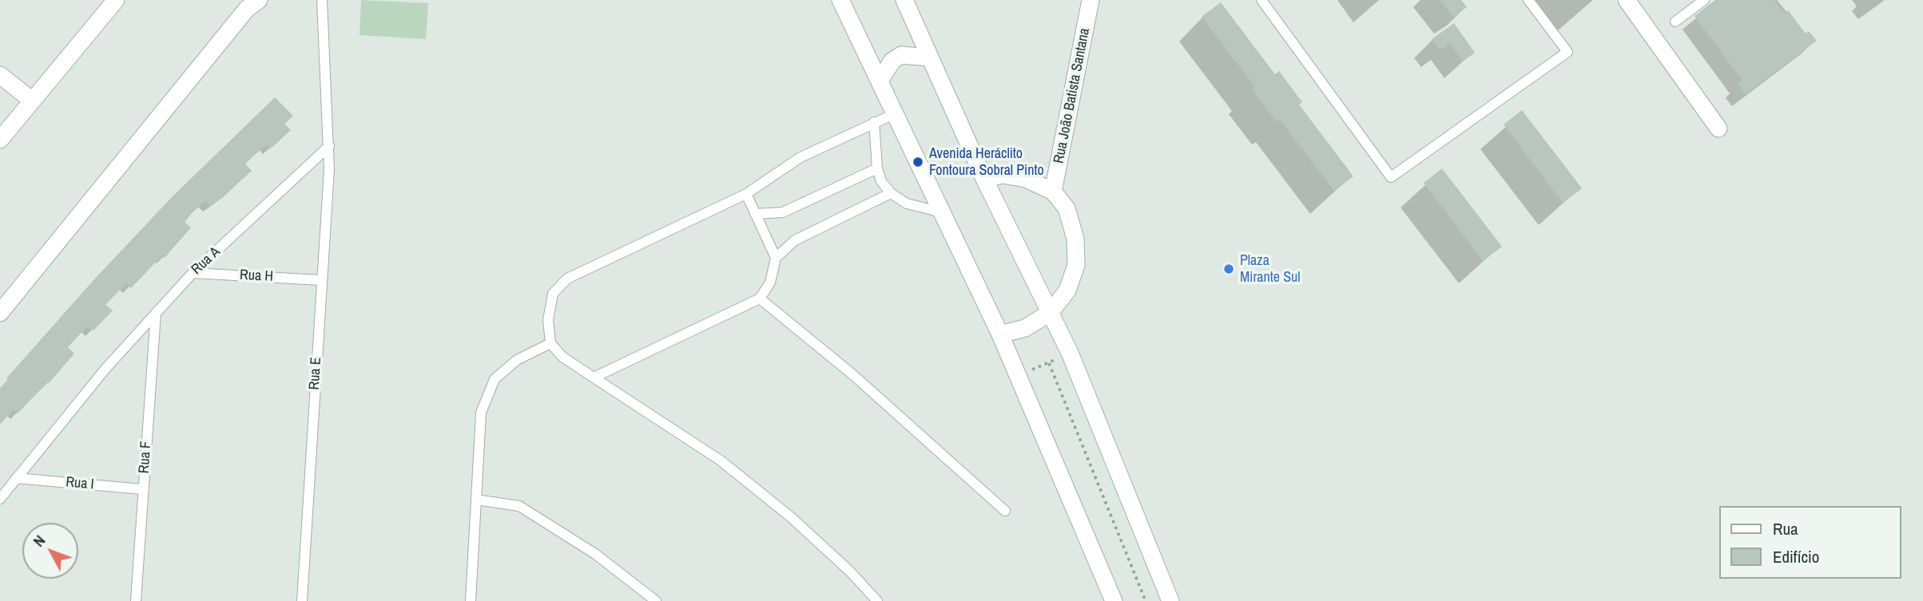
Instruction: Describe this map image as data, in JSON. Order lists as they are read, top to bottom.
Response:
{
  "streets": {
    "street": ["Rua João Batista Santana"],
    "lane": [
      "Rua A",
      "Rua H",
      "Rua E",
      "Rua F",
      "Rua I"
    ]
  },
  "crossings": [
    ["Rua A", "Rua H"],
    ["Rua A", "Rua E"],
    ["Rua A", "Rua F"],
    ["Rua A", "Rua I"],
    ["Rua H", "Rua E"],
    ["Rua F", "Rua I"]
  ],
  "places": ["Avenida Heráclito Fontoura Sobral Pinto", "Plaza Mirante Sul"],
  "legend": ["Rua", "Edifício"],
  "north": "top left"
}
